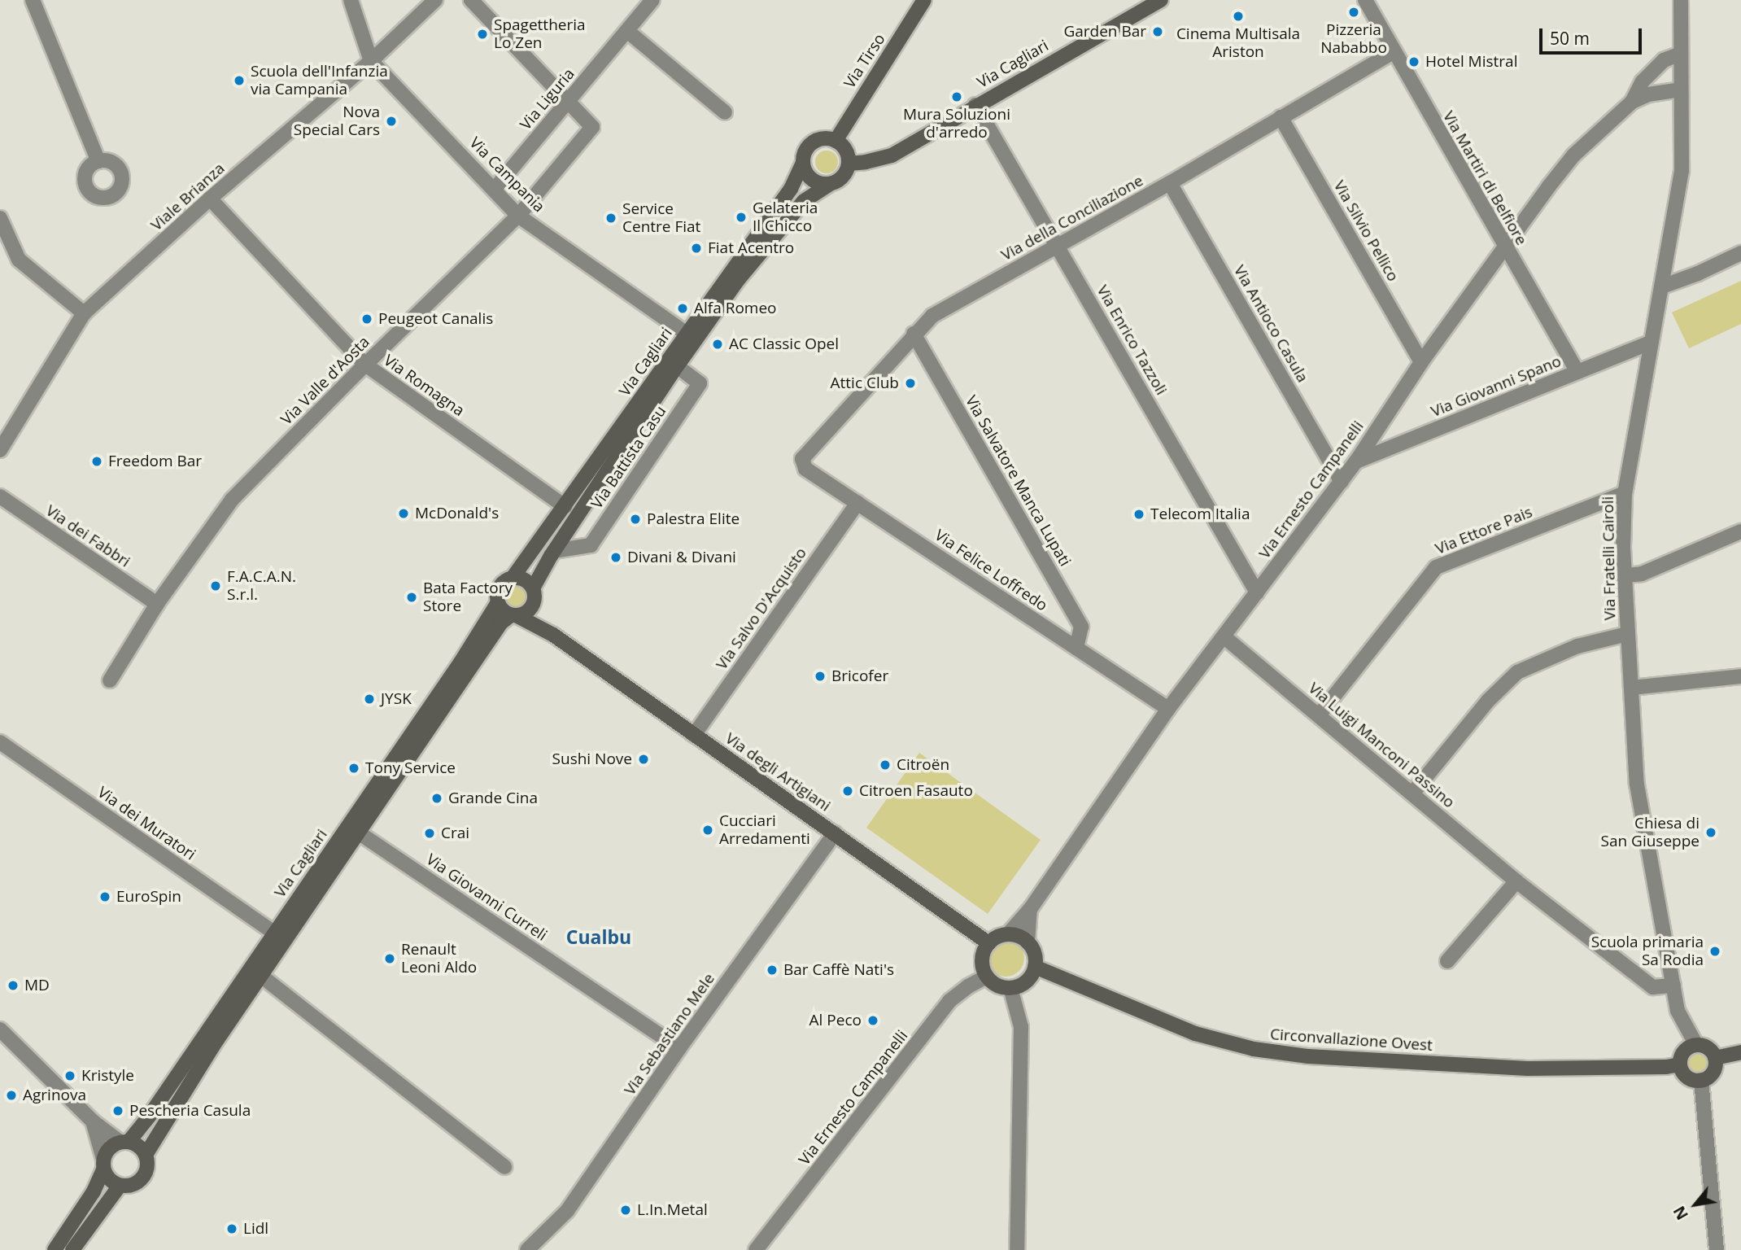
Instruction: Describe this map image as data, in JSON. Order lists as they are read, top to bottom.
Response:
{
  "streets": {
    "main road": [
      "Via Tirso",
      "Via Cagliari",
      "Via Ernesto Campanelli",
      "Via degli Artigiani",
      "Circonvallazione Ovest"
    ],
    "street": [
      "Via Liguria",
      "Via Campania",
      "Via Martiri di Belfiore",
      "Viale Brianza",
      "Via della Conciliazione",
      "Via Silvio Pellico",
      "Via Antioco Casula",
      "Via Enrico Tazzoli",
      "Via Valle d'Aosta",
      "Via Romagna",
      "Via Giovanni Spano",
      "Via Battista Casu",
      "Via Salvatore Manca Lupati",
      "Via Ettore Pais",
      "Via dei Fabbri",
      "Via Fratelli Cairoli",
      "Via Felice Loffredo",
      "Via Salvo D'Acquisto",
      "Via Luigi Manconi Passino",
      "Via dei Muratori",
      "Via Giovanni Curreli",
      "Via Sebastiano Mele"
    ]
  },
  "crossings": [
    ["Via Tirso", "Via Cagliari"],
    ["Via Cagliari", "Via Campania"],
    ["Via Cagliari", "Via Enrico Tazzoli"],
    ["Via Cagliari", "Via Romagna"],
    ["Via Cagliari", "Via Battista Casu"],
    ["Via Cagliari", "Via degli Artigiani"],
    ["Via Cagliari", "Via dei Muratori"],
    ["Via Cagliari", "Via Giovanni Curreli"],
    ["Via Liguria", "Via Campania"],
    ["Via Liguria", "Via Valle d'Aosta"],
    ["Via Campania", "Viale Brianza"],
    ["Via Campania", "Via Valle d'Aosta"],
    ["Via Martiri di Belfiore", "Via della Conciliazione"],
    ["Via Martiri di Belfiore", "Via Giovanni Spano"],
    ["Via Martiri di Belfiore", "Via Ernesto Campanelli"],
    ["Viale Brianza", "Via Romagna"],
    ["Via della Conciliazione", "Via Silvio Pellico"],
    ["Via della Conciliazione", "Via Antioco Casula"],
    ["Via della Conciliazione", "Via Enrico Tazzoli"],
    ["Via della Conciliazione", "Via Salvatore Manca Lupati"],
    ["Via della Conciliazione", "Via Felice Loffredo"],
    ["Via Silvio Pellico", "Via Ernesto Campanelli"],
    ["Via Antioco Casula", "Via Ernesto Campanelli"],
    ["Via Enrico Tazzoli", "Via Ernesto Campanelli"],
    ["Via Valle d'Aosta", "Via Romagna"],
    ["Via Valle d'Aosta", "Via dei Fabbri"],
    ["Via Giovanni Spano", "Via Ernesto Campanelli"],
    ["Via Giovanni Spano", "Via Fratelli Cairoli"],
    ["Via Salvatore Manca Lupati", "Via Felice Loffredo"],
    ["Via Ernesto Campanelli", "Via Fratelli Cairoli"],
    ["Via Ernesto Campanelli", "Via Felice Loffredo"],
    ["Via Ernesto Campanelli", "Via Luigi Manconi Passino"],
    ["Via Ernesto Campanelli", "Via degli Artigiani"],
    ["Via Ernesto Campanelli", "Circonvallazione Ovest"],
    ["Via Ettore Pais", "Via Fratelli Cairoli"],
    ["Via Ettore Pais", "Via Luigi Manconi Passino"],
    ["Via Fratelli Cairoli", "Via Luigi Manconi Passino"],
    ["Via Fratelli Cairoli", "Circonvallazione Ovest"],
    ["Via Felice Loffredo", "Via Salvo D'Acquisto"],
    ["Via Salvo D'Acquisto", "Via degli Artigiani"],
    ["Via degli Artigiani", "Via Sebastiano Mele"],
    ["Via degli Artigiani", "Circonvallazione Ovest"],
    ["Via Giovanni Curreli", "Via Sebastiano Mele"]
  ],
  "districts": ["Cualbu"],
  "places": [
    "Pizzeria Nababbo",
    "Cinema Multisala Ariston",
    "Garden Bar",
    "Spagettheria Lo Zen",
    "Hotel Mistral",
    "Scuola dell'Infanzia via Campania",
    "Mura Soluzioni d'arredo",
    "Nova Special Cars",
    "Gelateria Il Chicco",
    "Service Centre Fiat",
    "Fiat Acentro",
    "Alfa Romeo",
    "Peugeot Canalis",
    "AC Classic Opel",
    "Attic Club",
    "Freedom Bar",
    "McDonald's",
    "Telecom Italia",
    "Palestra Elite",
    "Divani & Divani",
    "F.A.C.A.N. S.r.l.",
    "Bata Factory Store",
    "Bricofer",
    "JYSK",
    "Sushi Nove",
    "Citroën",
    "Tony Service",
    "Citroen Fasauto",
    "Grande Cina",
    "Cucciari Arredamenti",
    "Chiesa di San Giuseppe",
    "Crai",
    "EuroSpin",
    "Scuola primaria Sa Rodia",
    "Renault Leoni Aldo",
    "Bar Caffè Nati's",
    "MD",
    "Al Peco",
    "Kristyle",
    "Agrinova",
    "Pescheria Casula",
    "L.In.Metal",
    "Lidl"
  ],
  "scale_bar": "50 m",
  "north": "bottom left"
}
